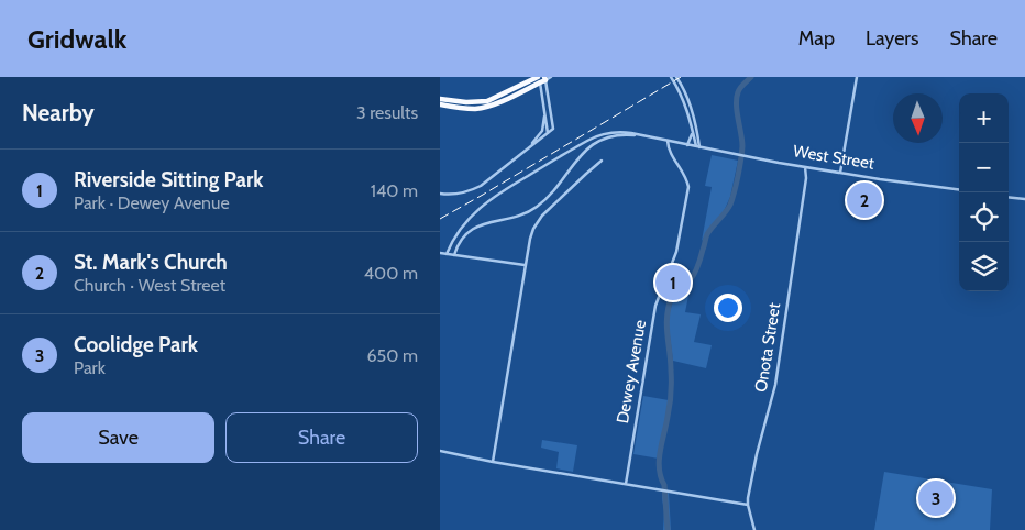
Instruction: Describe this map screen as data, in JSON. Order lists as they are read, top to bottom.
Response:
{
  "streets": {
    "street": ["West Street", "Onota Street", "Dewey Avenue"]
  },
  "crossings": [
    ["West Street", "Onota Street"],
    ["West Street", "Dewey Avenue"]
  ],
  "north": "bottom",
  "page": {
    "header": "Gridwalk",
    "nav": ["Map", "Layers", "Share"],
    "heading": ["Nearby", "3 results"],
    "map_buttons": ["+", "−"],
    "list": [
      {
        "mark": "1",
        "name": "Riverside Sitting Park",
        "note": "Park · Dewey Avenue",
        "value": "140 m"
      },
      {
        "mark": "2",
        "name": "St. Mark's Church",
        "note": "Church · West Street",
        "value": "400 m"
      },
      {
        "mark": "3",
        "name": "Coolidge Park",
        "note": "Park",
        "value": "650 m"
      }
    ],
    "pins": ["2", "1", "3"],
    "buttons": ["Save", "Share"]
  }
}
